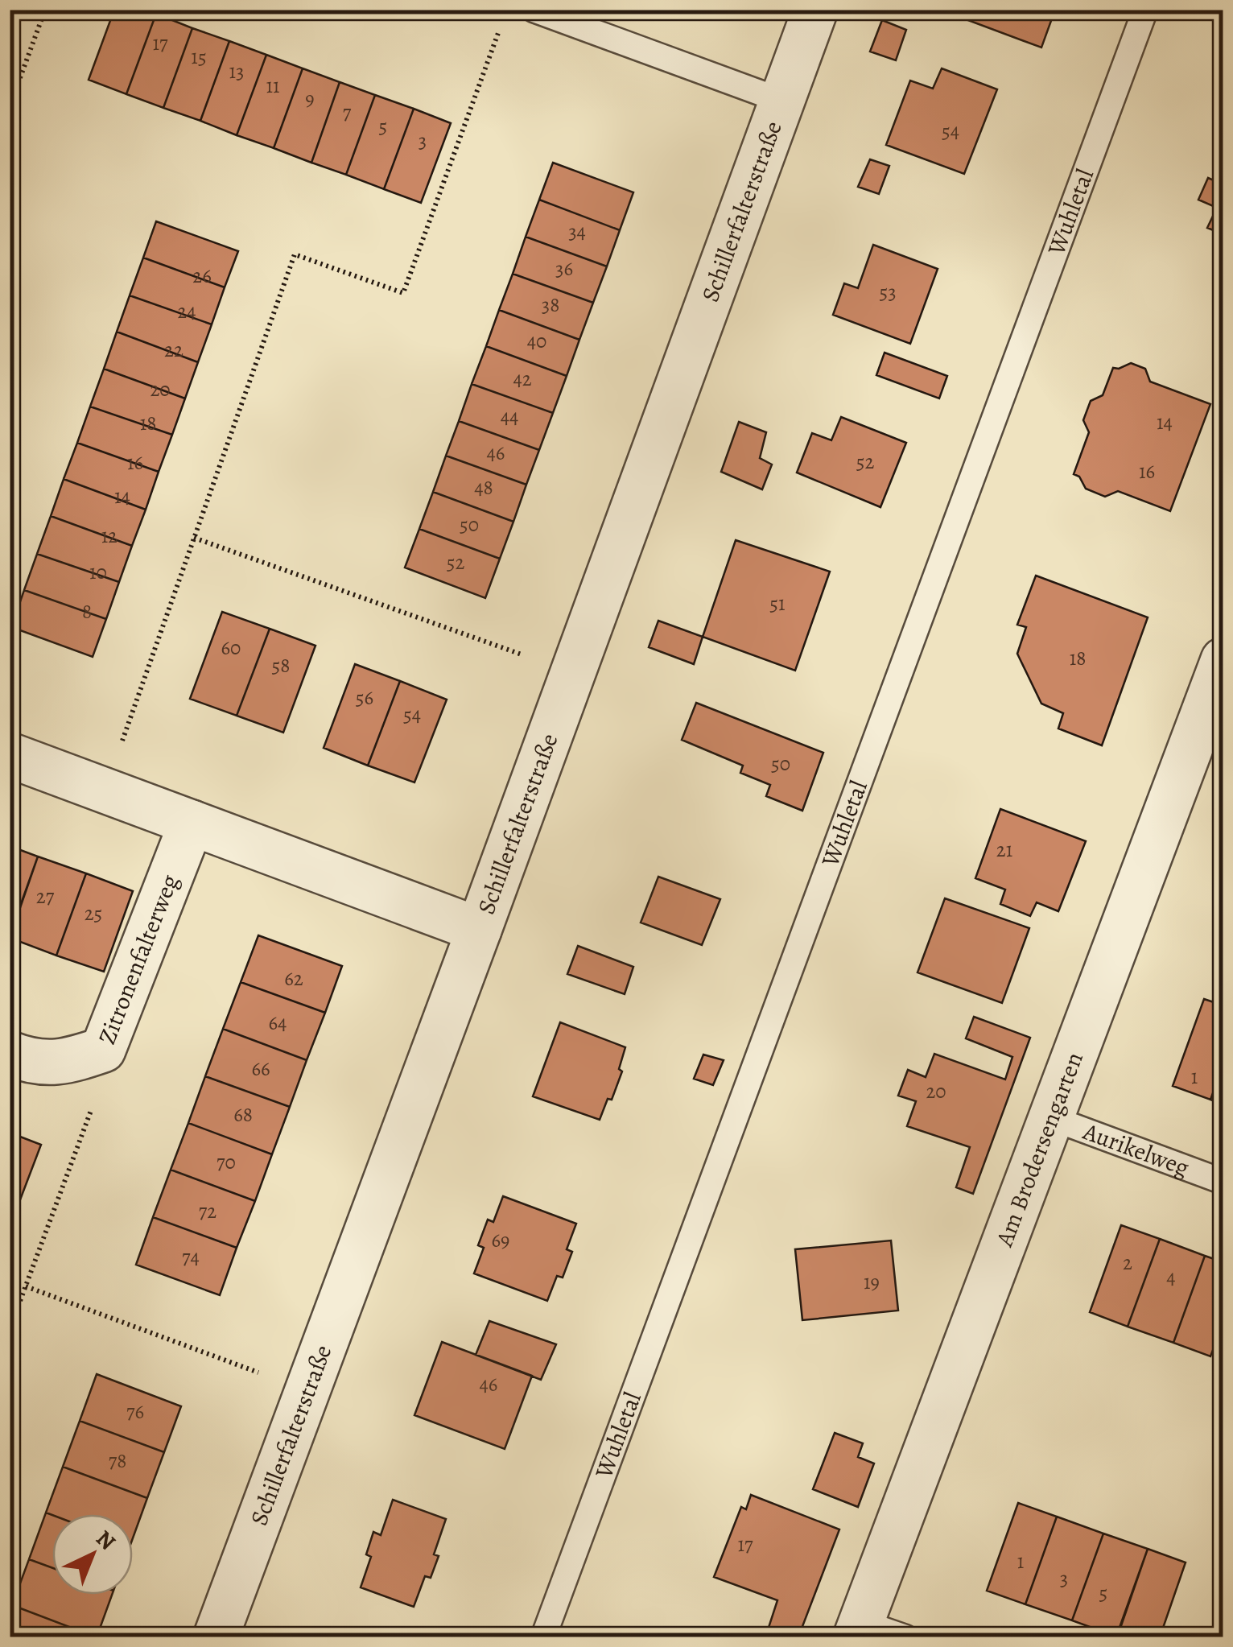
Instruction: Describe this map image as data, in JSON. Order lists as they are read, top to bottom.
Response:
{
  "streets": {
    "street": ["Schillerfalterstraße", "Zitronenfalterweg", "Am Brodersengarten"],
    "lane": ["Wuhletal", "Aurikelweg"]
  },
  "crossings": [
    ["Am Brodersengarten", "Aurikelweg"]
  ],
  "house_numbers": [
    "17",
    "15",
    "13",
    "11",
    "9",
    "7",
    "5",
    "54",
    "3",
    "34",
    "36",
    "26",
    "53",
    "38",
    "24",
    "40",
    "22",
    "42",
    "20",
    "44",
    "14",
    "18",
    "46",
    "52",
    "16",
    "16",
    "48",
    "14",
    "50",
    "12",
    "52",
    "10",
    "51",
    "8",
    "60",
    "18",
    "58",
    "56",
    "54",
    "50",
    "21",
    "27",
    "25",
    "62",
    "64",
    "66",
    "1",
    "20",
    "68",
    "70",
    "72",
    "69",
    "74",
    "2",
    "4",
    "19",
    "46",
    "76",
    "78",
    "17",
    "1",
    "3",
    "5"
  ],
  "north": "top right"
}
